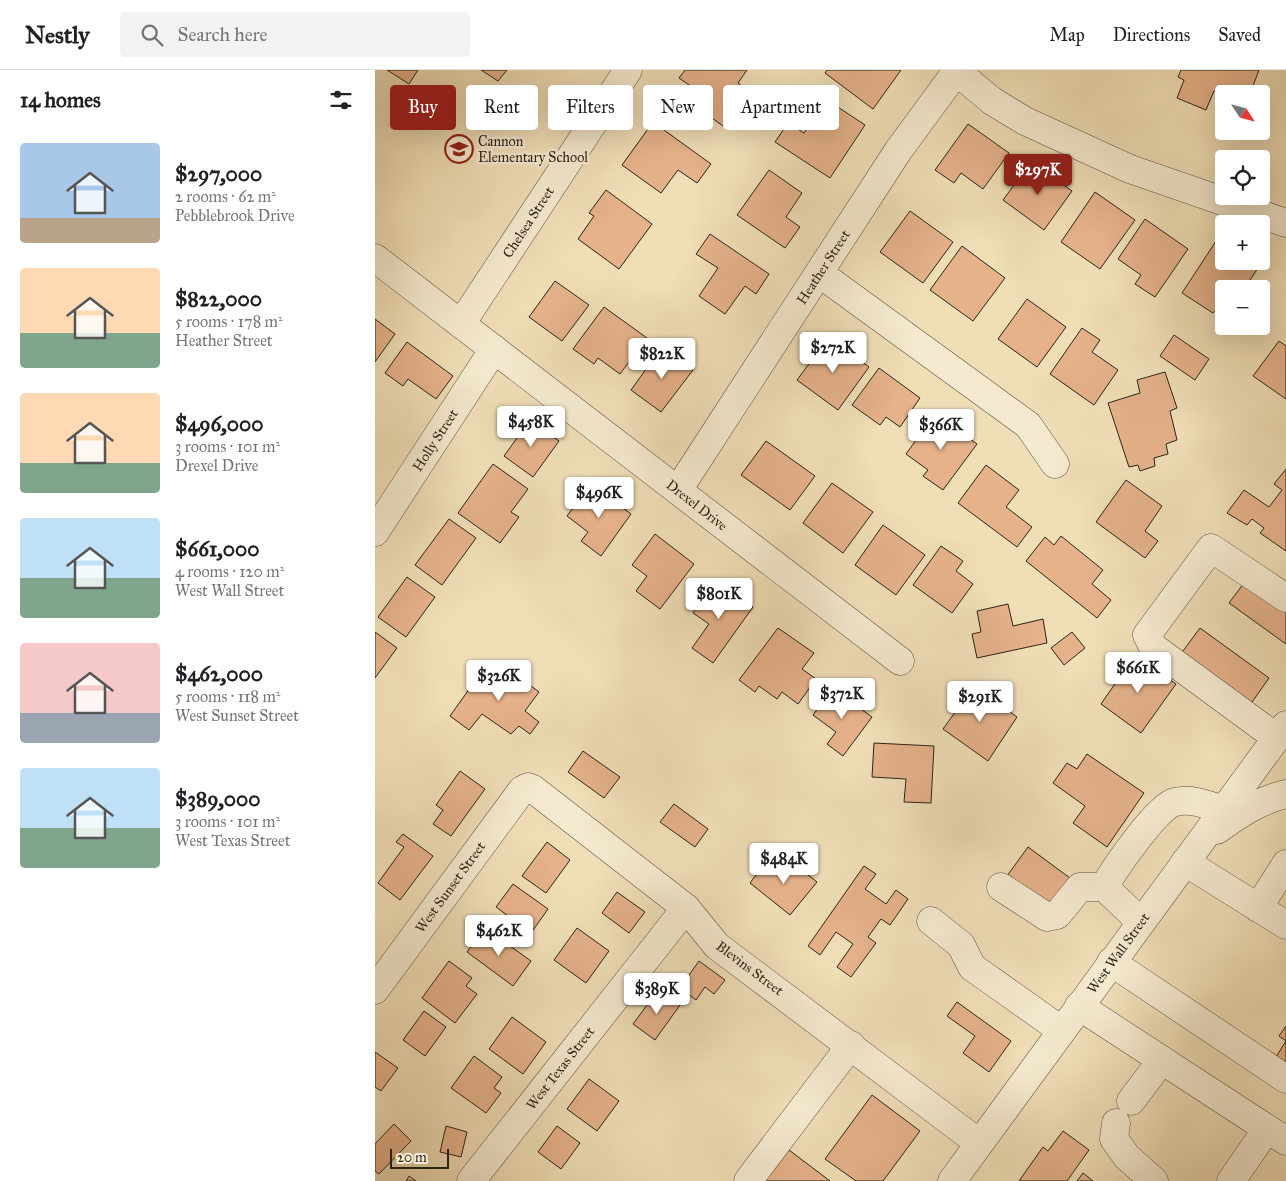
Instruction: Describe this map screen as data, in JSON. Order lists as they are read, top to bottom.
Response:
{
  "streets": {
    "street": [
      "Chelsea Street",
      "Heather Street",
      "Holly Street",
      "Drexel Drive",
      "West Sunset Street",
      "West Wall Street",
      "Blevins Street",
      "West Texas Street"
    ]
  },
  "crossings": [
    ["Chelsea Street", "Drexel Drive"],
    ["Heather Street", "Drexel Drive"],
    ["Holly Street", "Drexel Drive"],
    ["West Sunset Street", "Blevins Street"],
    ["West Wall Street", "Blevins Street"],
    ["Blevins Street", "West Texas Street"]
  ],
  "places": {
    "school or university": ["Cannon Elementary School"]
  },
  "scale_bar": "20 m",
  "north": "bottom right",
  "page": {
    "header": "Nestly",
    "search": "Search here",
    "nav": ["Map", "Directions", "Saved"],
    "heading": "14 homes",
    "map_buttons": ["+", "−"],
    "chip": [
      "Buy",
      "Rent",
      "Filters",
      "New",
      "Apartment"
    ],
    "list": [
      {
        "name": "$297,000",
        "note": "2 rooms · 62 m² · Pebblebrook Drive"
      },
      {
        "name": "$822,000",
        "note": "5 rooms · 178 m² · Heather Street"
      },
      {
        "name": "$496,000",
        "note": "3 rooms · 101 m² · Drexel Drive"
      },
      {
        "name": "$661,000",
        "note": "4 rooms · 120 m² · West Wall Street"
      },
      {
        "name": "$462,000",
        "note": "5 rooms · 118 m² · West Sunset Street"
      },
      {
        "name": "$389,000",
        "note": "3 rooms · 101 m² · West Texas Street"
      }
    ],
    "price": [
      "$297K",
      "$272K",
      "$822K",
      "$458K",
      "$366K",
      "$496K",
      "$801K",
      "$661K",
      "$326K",
      "$372K",
      "$291K",
      "$484K",
      "$462K",
      "$389K"
    ],
    "scale": "20 m"
  }
}
